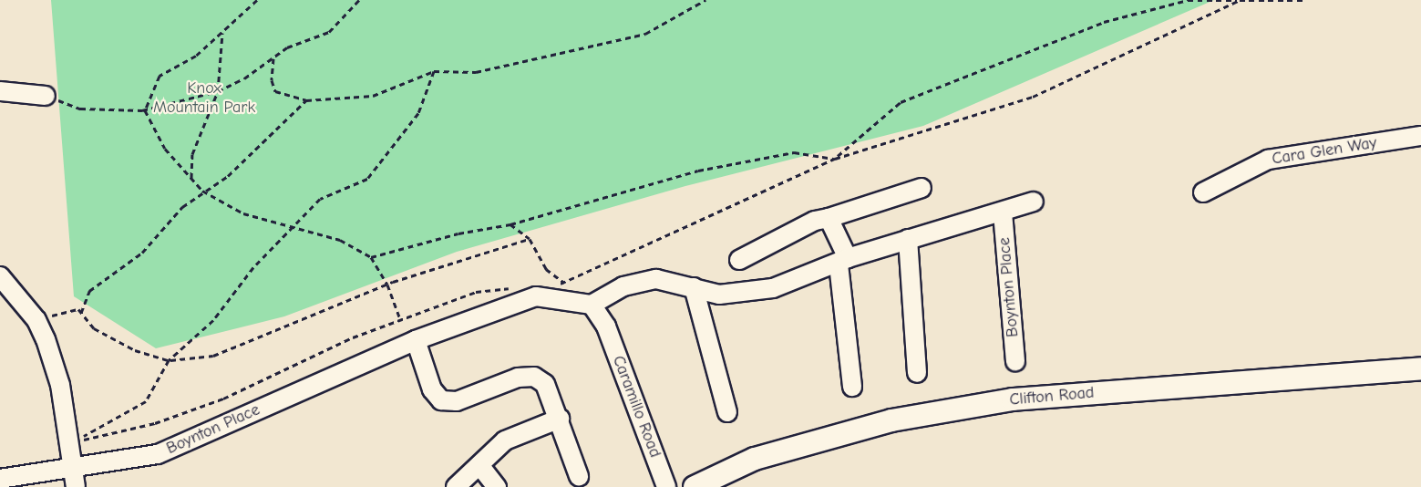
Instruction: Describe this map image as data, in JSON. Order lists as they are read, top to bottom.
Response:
{
  "streets": {
    "main road": ["Clifton Road"],
    "street": ["Cara Glen Way", "Boynton Place", "Caramillo Road"]
  },
  "crossings": [
    ["Boynton Place", "Caramillo Road"]
  ],
  "parks": ["Knox Mountain Park"]
}
